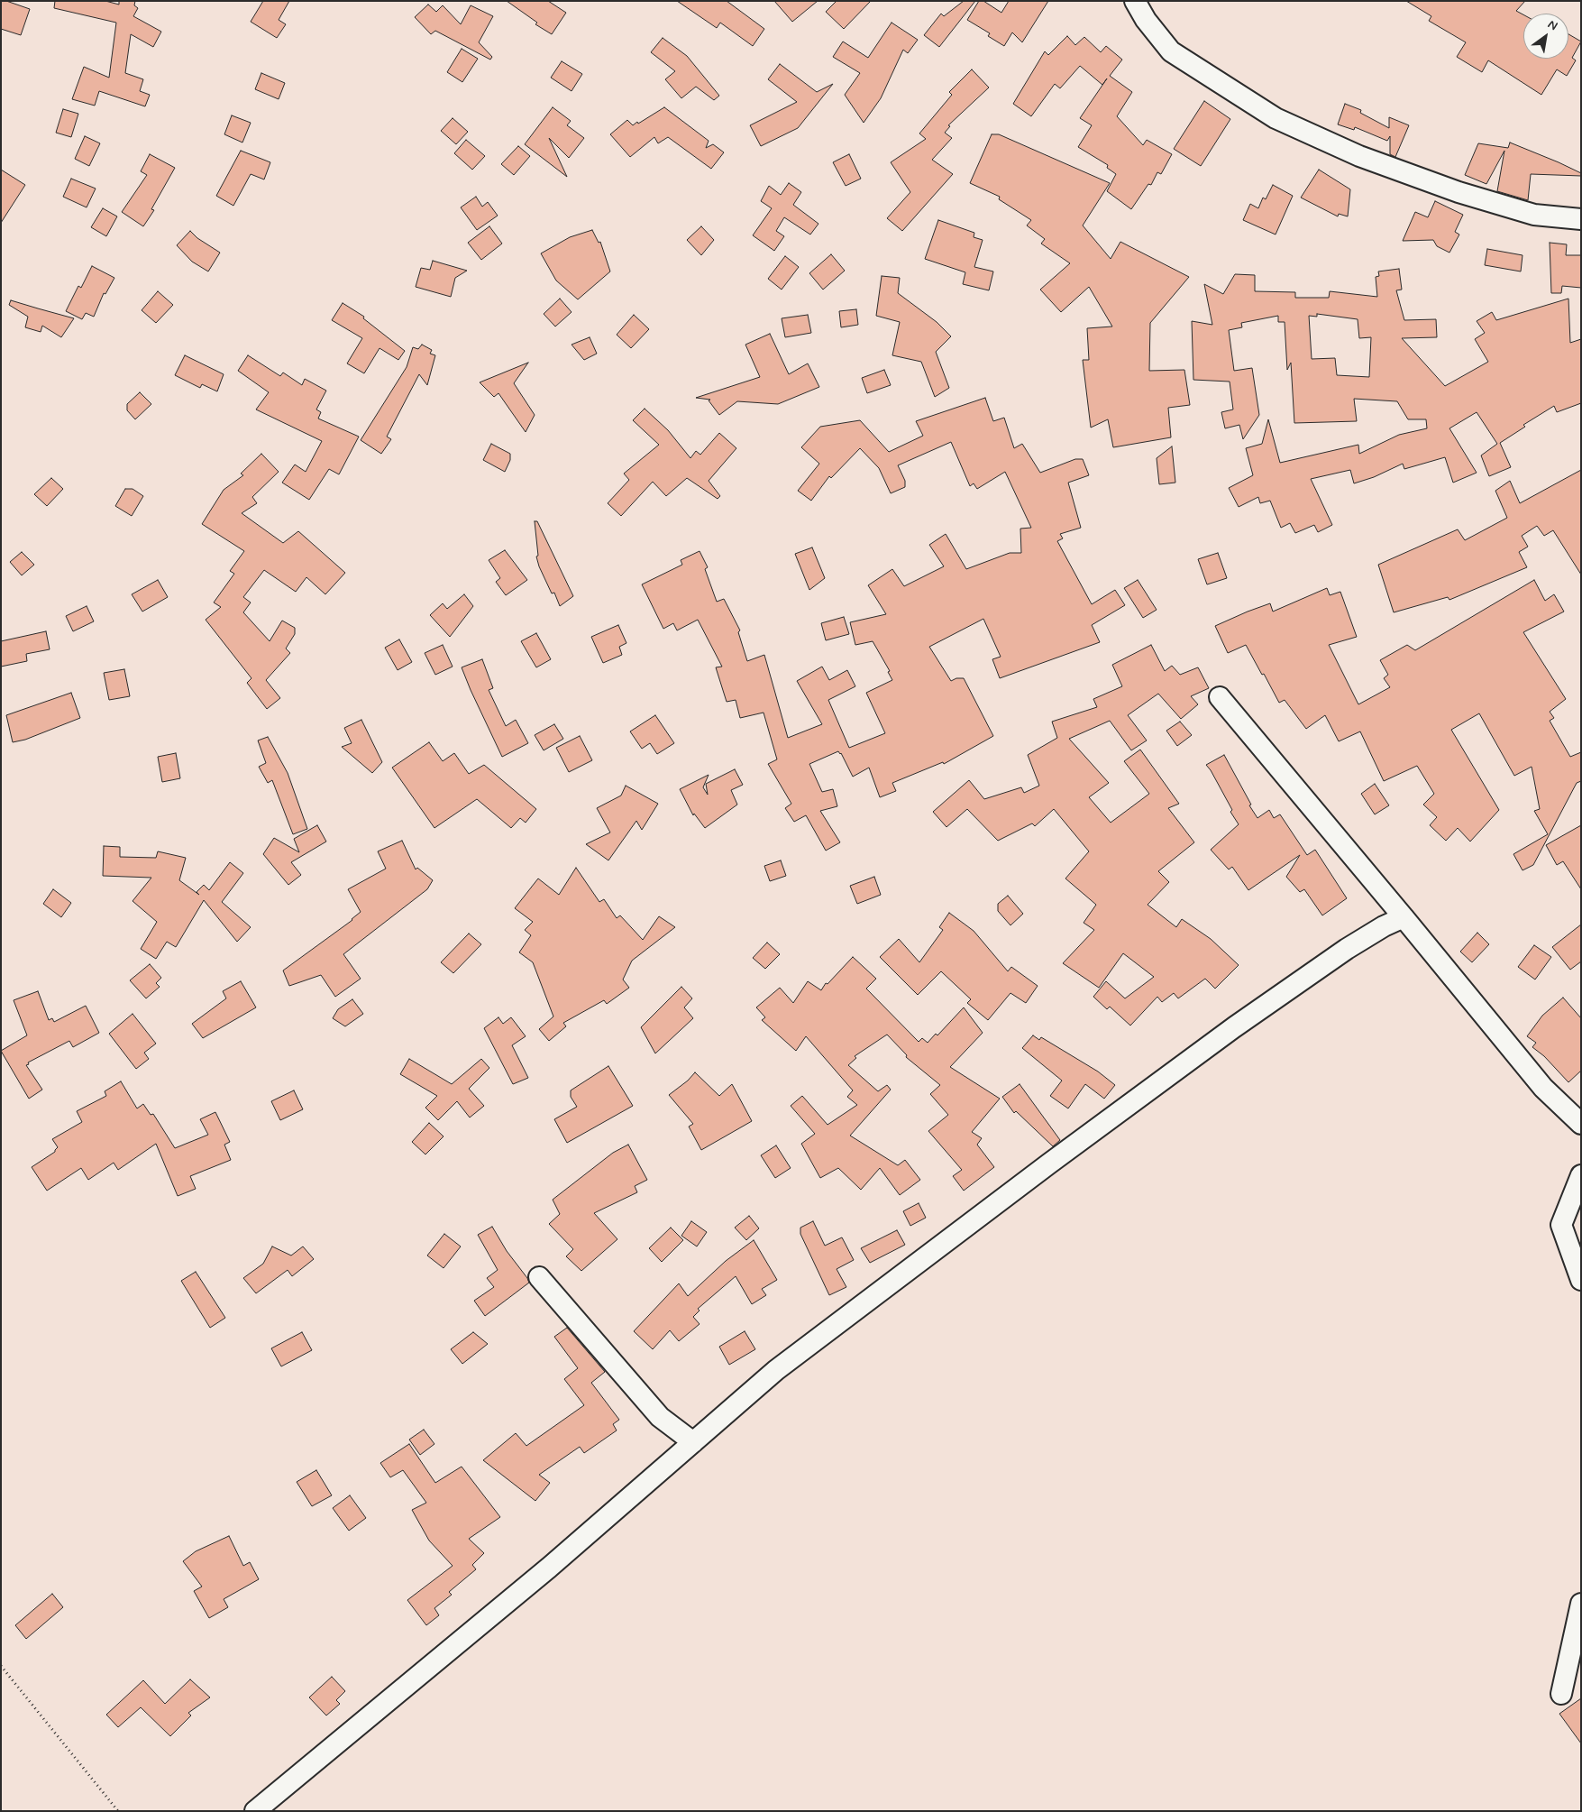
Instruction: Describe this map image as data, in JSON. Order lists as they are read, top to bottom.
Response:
{
  "north": "top right"
}
